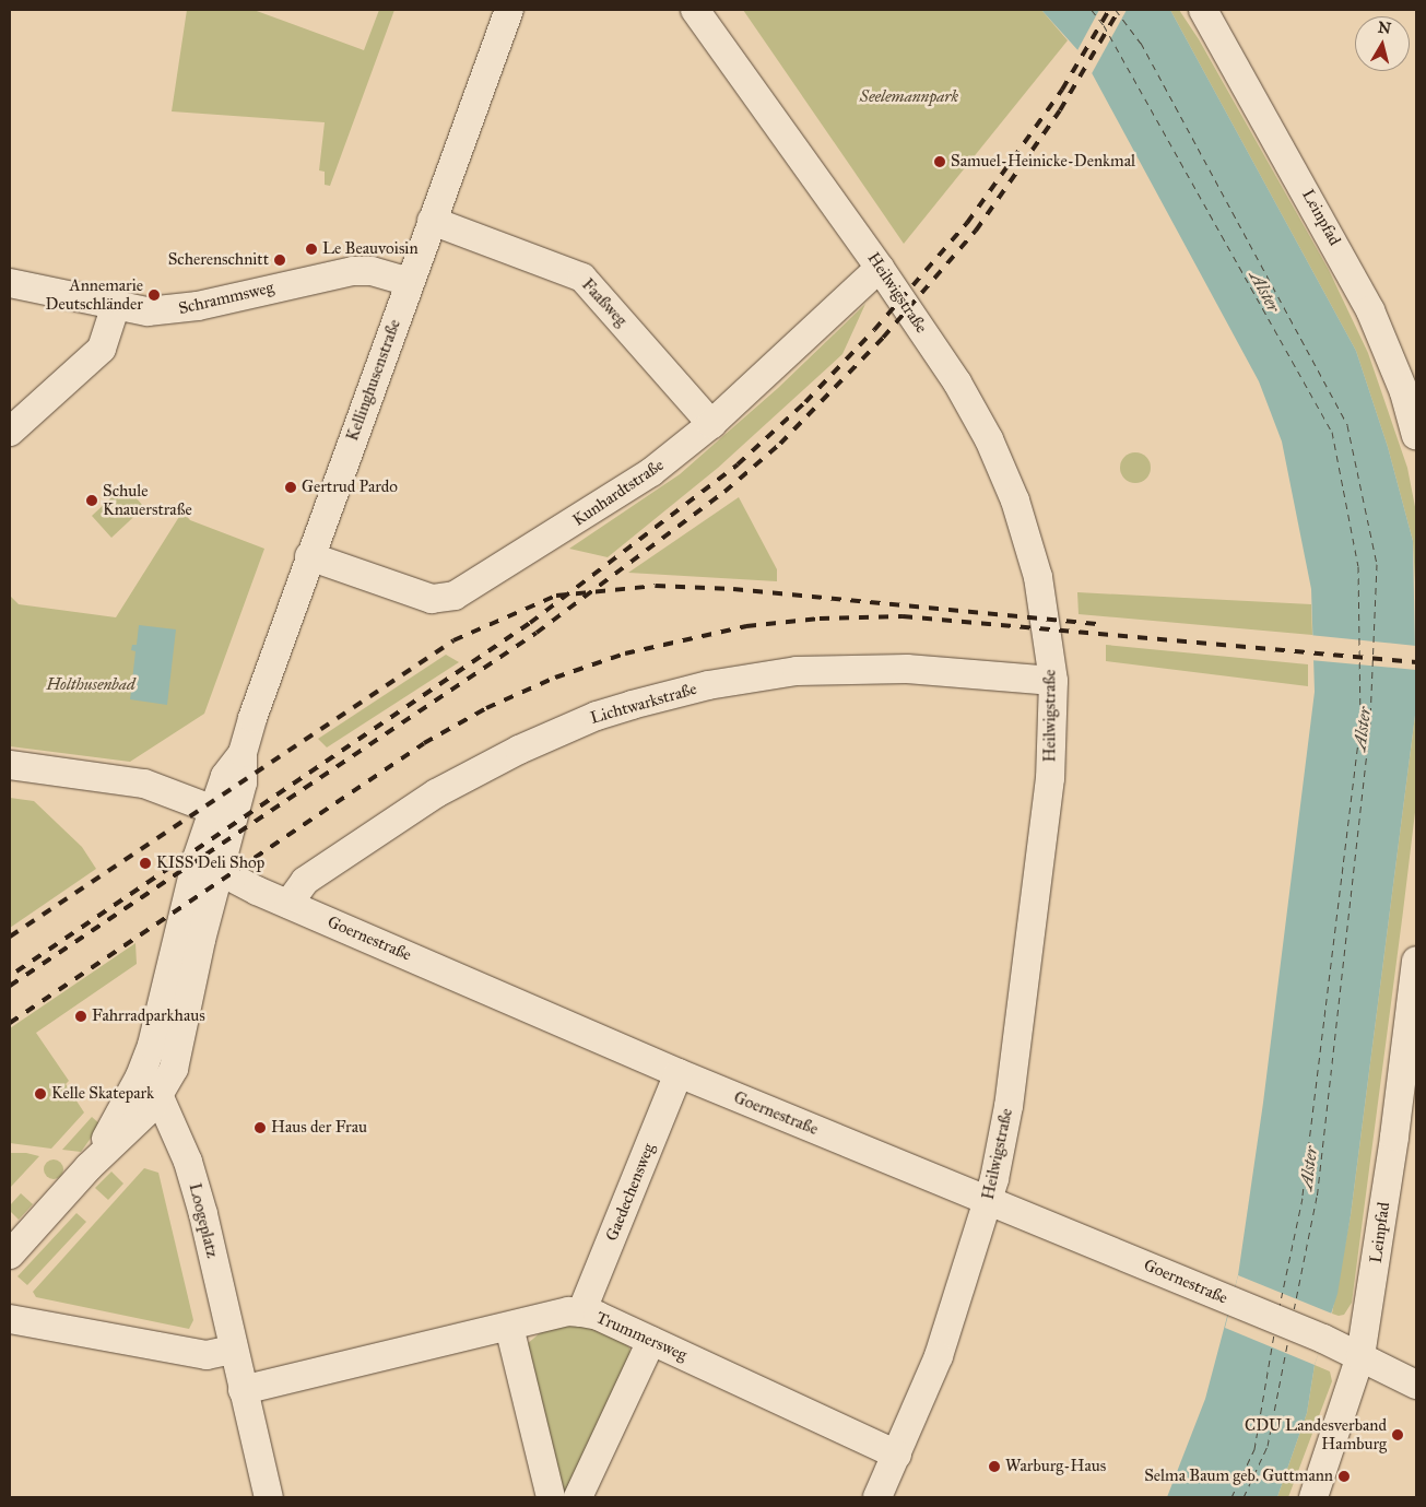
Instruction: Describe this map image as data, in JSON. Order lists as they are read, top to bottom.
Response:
{
  "streets": {
    "street": [
      "Leinpfad",
      "Heilwigstraße",
      "Schrammsweg",
      "Faaßweg",
      "Kellinghusenstraße",
      "Kunhardtstraße",
      "Lichtwarkstraße",
      "Goernestraße",
      "Gaedechensweg",
      "Loogeplatz",
      "Trummersweg"
    ]
  },
  "crossings": [
    ["Leinpfad", "Goernestraße"],
    ["Heilwigstraße", "Kunhardtstraße"],
    ["Heilwigstraße", "Lichtwarkstraße"],
    ["Heilwigstraße", "Goernestraße"],
    ["Heilwigstraße", "Trummersweg"],
    ["Schrammsweg", "Kellinghusenstraße"],
    ["Faaßweg", "Kellinghusenstraße"],
    ["Faaßweg", "Kunhardtstraße"],
    ["Kellinghusenstraße", "Kunhardtstraße"],
    ["Kellinghusenstraße", "Goernestraße"],
    ["Lichtwarkstraße", "Goernestraße"],
    ["Goernestraße", "Gaedechensweg"],
    ["Gaedechensweg", "Trummersweg"],
    ["Loogeplatz", "Trummersweg"]
  ],
  "water": ["Alster"],
  "parks": ["Seelemannpark", "Holthusenbad"],
  "places": [
    "Samuel-Heinicke-Denkmal",
    "Le Beauvoisin",
    "Scherenschnitt",
    "Annemarie Deutschländer",
    "Gertrud Pardo",
    "Schule Knauerstraße",
    "KISS Deli Shop",
    "Fahrradparkhaus",
    "Kelle Skatepark",
    "Haus der Frau",
    "CDU Landesverband Hamburg",
    "Warburg-Haus",
    "Selma Baum geb. Guttmann"
  ],
  "north": "top"
}
